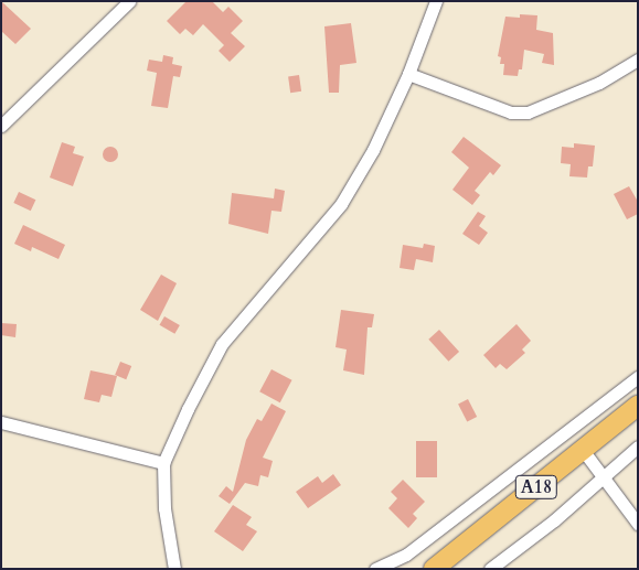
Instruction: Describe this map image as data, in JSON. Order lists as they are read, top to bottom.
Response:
{
  "streets": {
    "highway": ["A18"]
  }
}
